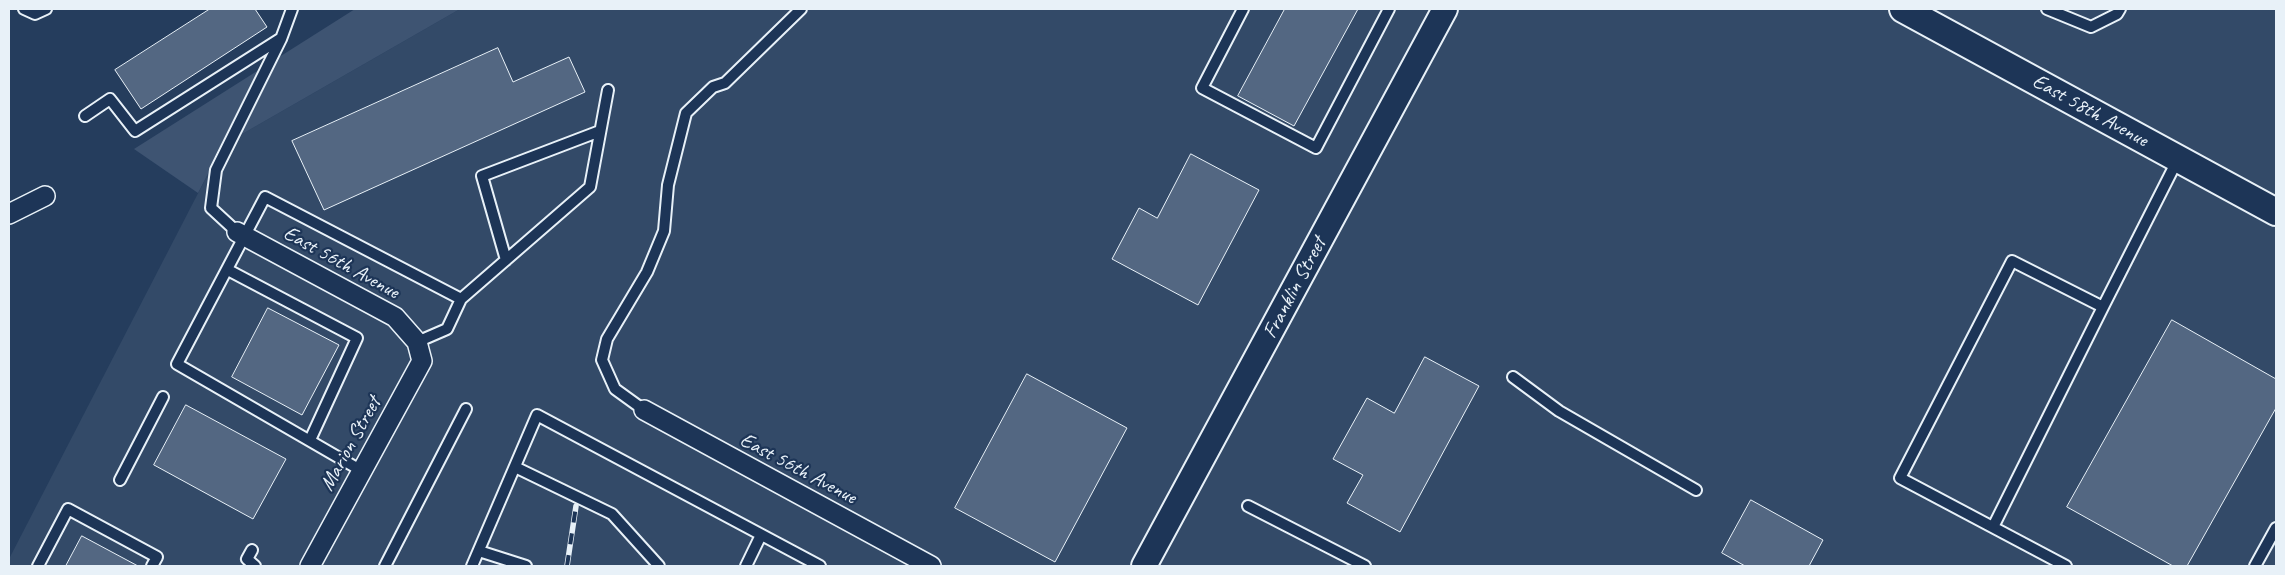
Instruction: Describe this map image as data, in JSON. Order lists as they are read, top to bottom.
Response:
{
  "streets": {
    "main road": ["East 58th Avenue"],
    "street": ["East 56th Avenue", "Franklin Street", "Marion Street"]
  },
  "crossings": [
    ["East 56th Avenue", "Marion Street"]
  ]
}
